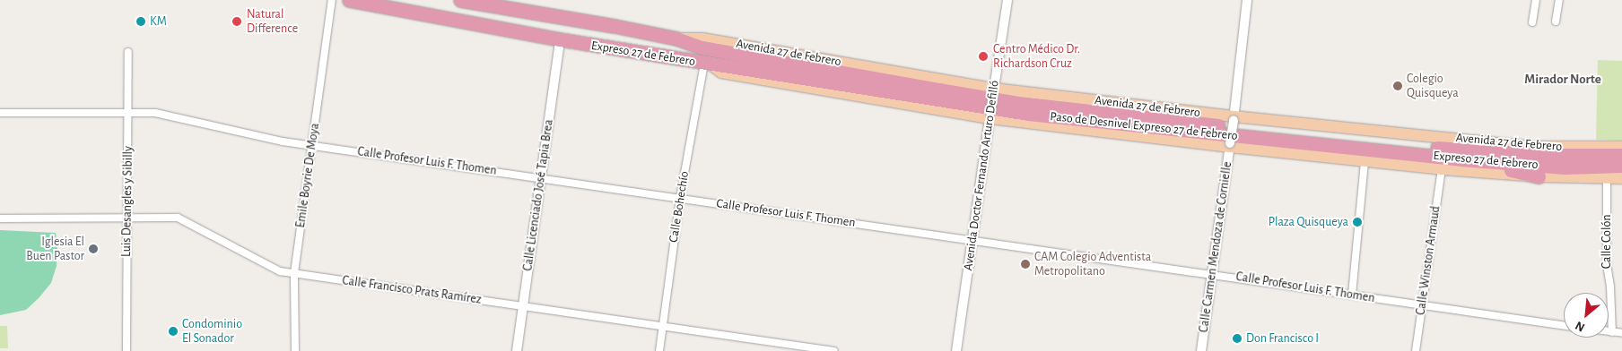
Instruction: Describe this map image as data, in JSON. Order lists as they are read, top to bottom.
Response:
{
  "streets": {
    "highway": ["Expreso 27 de Febrero", "Paso de Desnivel Expreso 27 de Febrero"],
    "main road": ["Avenida 27 de Febrero"],
    "street": [
      "Calle Profesor Luis F. Thomen",
      "Emile Boyrie De Moya",
      "Avenida Doctor Fernando Arturo Defilló",
      "Calle Licenciado José Tapia Brea",
      "Luis Desangles y Sibilly",
      "Calle Bohechío",
      "Calle Colón",
      "Calle Carmen Mendoza de Cornielle",
      "Calle Winston Armaud",
      "Calle Francisco Prats Ramírez"
    ]
  },
  "crossings": [
    ["Avenida 27 de Febrero", "Expreso 27 de Febrero"],
    ["Avenida 27 de Febrero", "Avenida Doctor Fernando Arturo Defilló"],
    ["Avenida 27 de Febrero", "Calle Carmen Mendoza de Cornielle"],
    ["Expreso 27 de Febrero", "Paso de Desnivel Expreso 27 de Febrero"],
    ["Expreso 27 de Febrero", "Calle Licenciado José Tapia Brea"],
    ["Expreso 27 de Febrero", "Calle Bohechío"],
    ["Calle Profesor Luis F. Thomen", "Emile Boyrie De Moya"],
    ["Calle Profesor Luis F. Thomen", "Avenida Doctor Fernando Arturo Defilló"],
    ["Calle Profesor Luis F. Thomen", "Calle Licenciado José Tapia Brea"],
    ["Calle Profesor Luis F. Thomen", "Luis Desangles y Sibilly"],
    ["Calle Profesor Luis F. Thomen", "Calle Bohechío"],
    ["Calle Profesor Luis F. Thomen", "Calle Carmen Mendoza de Cornielle"],
    ["Calle Profesor Luis F. Thomen", "Calle Winston Armaud"],
    ["Emile Boyrie De Moya", "Calle Francisco Prats Ramírez"],
    ["Calle Licenciado José Tapia Brea", "Calle Francisco Prats Ramírez"],
    ["Luis Desangles y Sibilly", "Calle Francisco Prats Ramírez"],
    ["Calle Bohechío", "Calle Francisco Prats Ramírez"]
  ],
  "districts": ["Mirador Norte"],
  "places": [
    "KM",
    "Natural Difference",
    "Centro Médico Dr. Richardson Cruz",
    "Colegio Quisqueya",
    "Plaza Quisqueya",
    "Iglesia El Buen Pastor",
    "CAM Colegio Adventista Metropolitano",
    "Condominio El Sonador",
    "Don Francisco I"
  ],
  "north": "bottom left"
}
